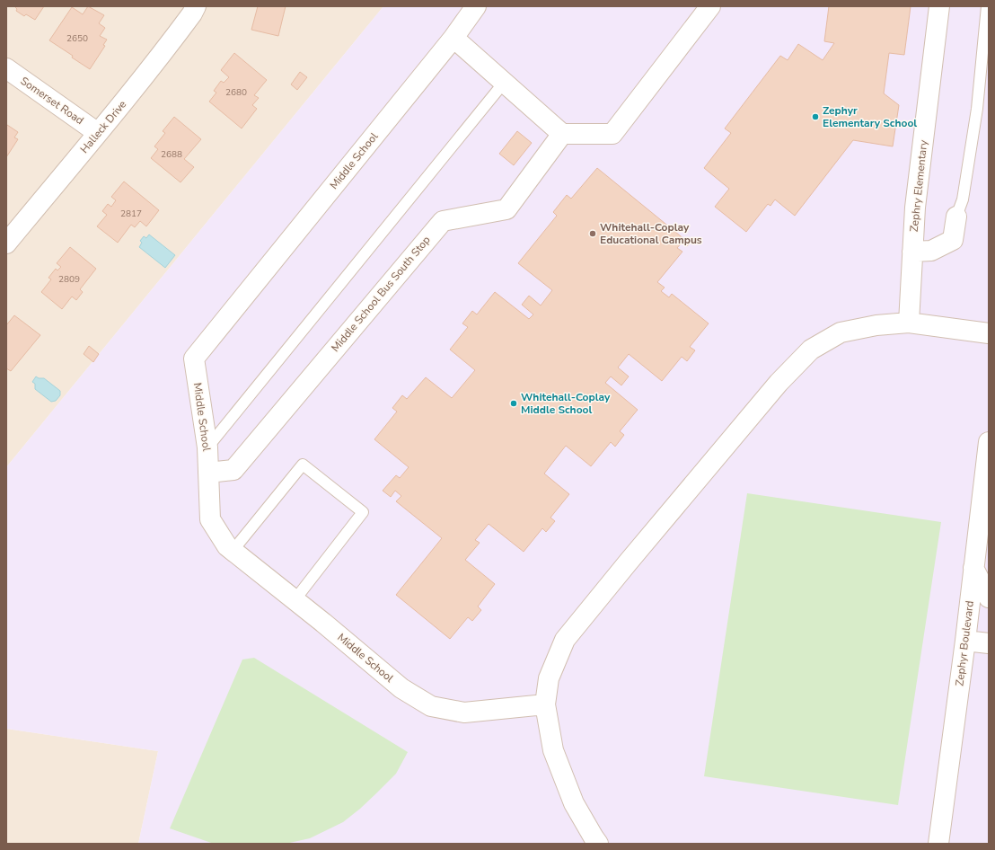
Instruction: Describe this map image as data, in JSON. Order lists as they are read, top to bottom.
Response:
{
  "streets": {
    "street": [
      "Somerset Road",
      "Halleck Drive",
      "Middle School",
      "Zephry Elementary",
      "Middle School Bus South Stop",
      "Zephyr Boulevard"
    ]
  },
  "crossings": [
    ["Somerset Road", "Halleck Drive"],
    ["Middle School", "Middle School Bus South Stop"]
  ],
  "places": ["Zephyr Elementary School", "Whitehall-Coplay Educational Campus", "Whitehall-Coplay Middle School"],
  "house_numbers": [
    "2650",
    "2680",
    "2688",
    "2817",
    "2809"
  ]
}
